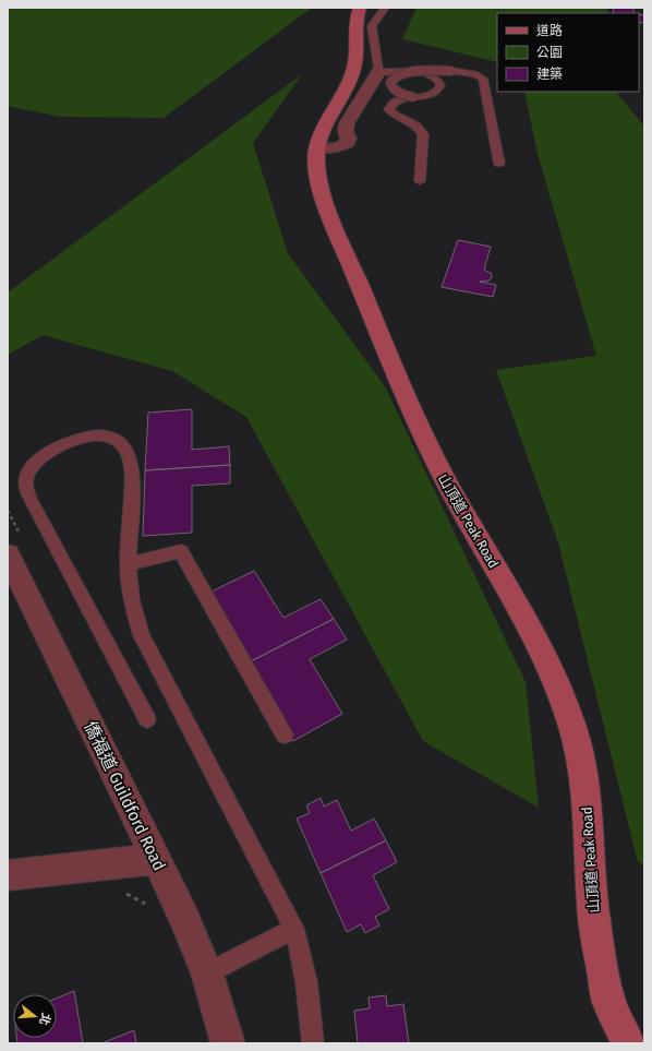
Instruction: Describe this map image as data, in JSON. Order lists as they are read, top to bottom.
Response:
{
  "streets": {
    "main road": ["山頂道 Peak Road"],
    "street": ["僑福道 Guildford Road"]
  },
  "legend": ["道路", "公園", "建築"],
  "north": "right"
}
